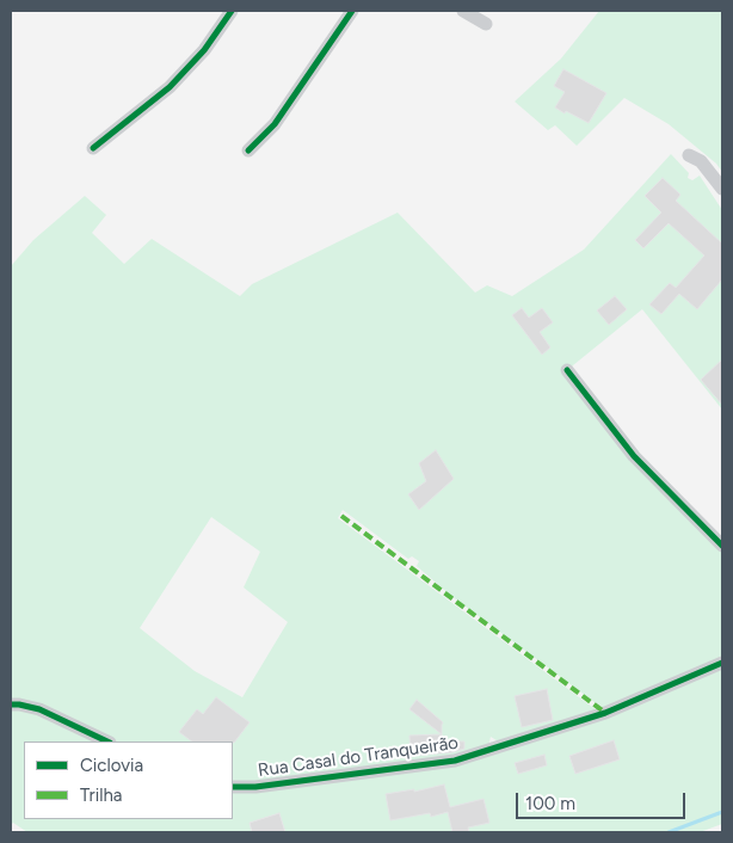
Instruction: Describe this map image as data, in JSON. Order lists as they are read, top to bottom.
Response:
{
  "streets": {
    "street": ["Rua Casal do Tranqueirão"]
  },
  "legend": ["Ciclovia", "Trilha"],
  "scale_bar": "100 m"
}
